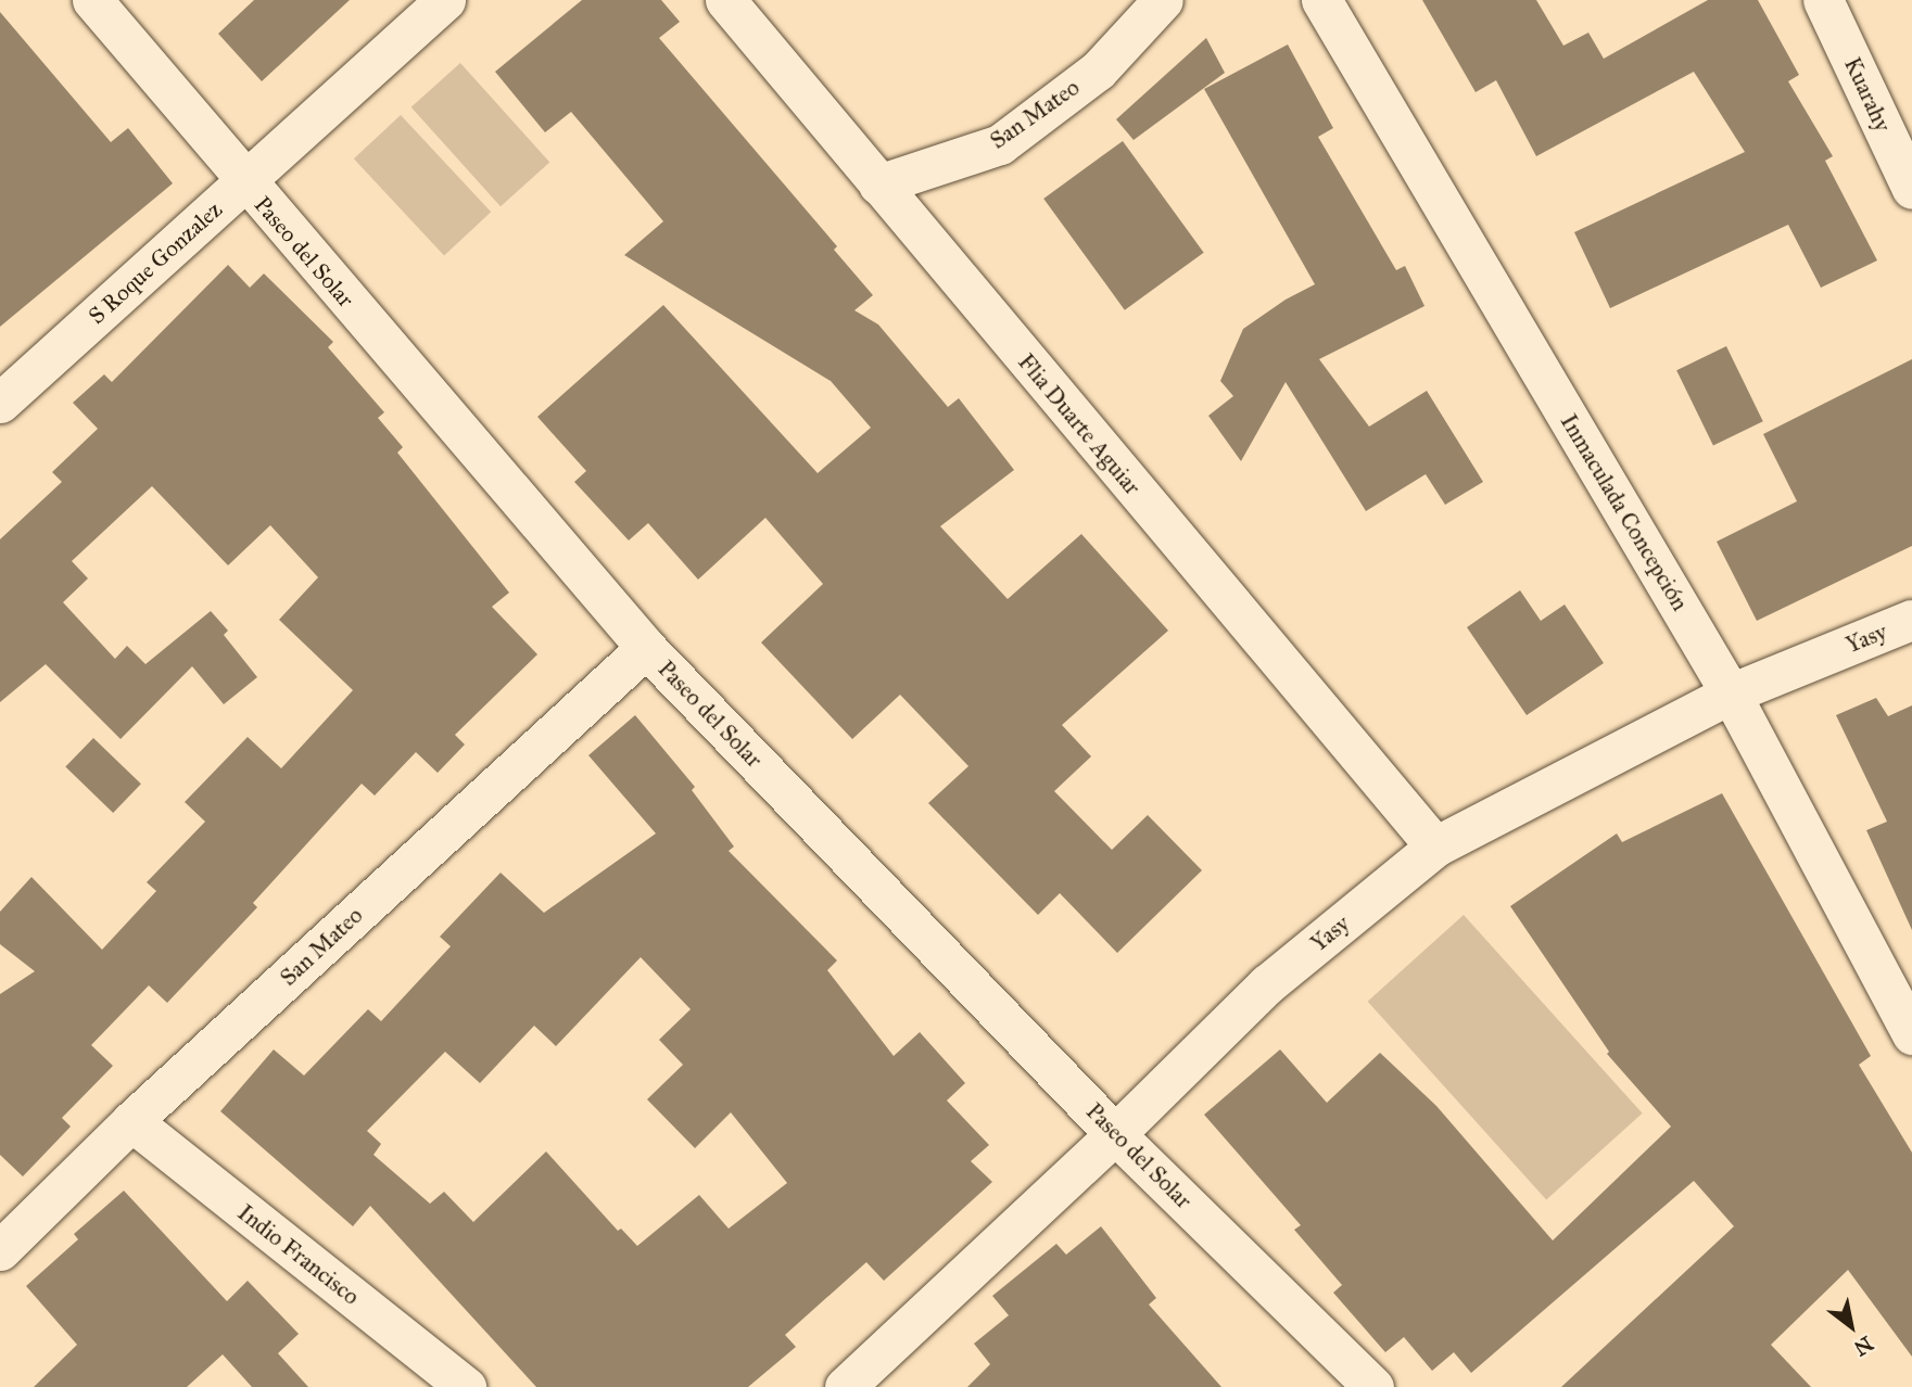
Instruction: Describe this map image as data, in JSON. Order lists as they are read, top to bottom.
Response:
{
  "streets": {
    "street": [
      "Kuarahy",
      "San Mateo",
      "Paseo del Solar",
      "S Roque Gonzalez",
      "Flia Duarte Aguiar",
      "Inmaculada Concepción",
      "Yasy",
      "Indio Francisco"
    ]
  },
  "crossings": [
    ["San Mateo", "Paseo del Solar"],
    ["San Mateo", "Flia Duarte Aguiar"],
    ["San Mateo", "Indio Francisco"],
    ["Paseo del Solar", "S Roque Gonzalez"],
    ["Paseo del Solar", "Yasy"],
    ["Flia Duarte Aguiar", "Yasy"],
    ["Inmaculada Concepción", "Yasy"]
  ],
  "north": "bottom right"
}
